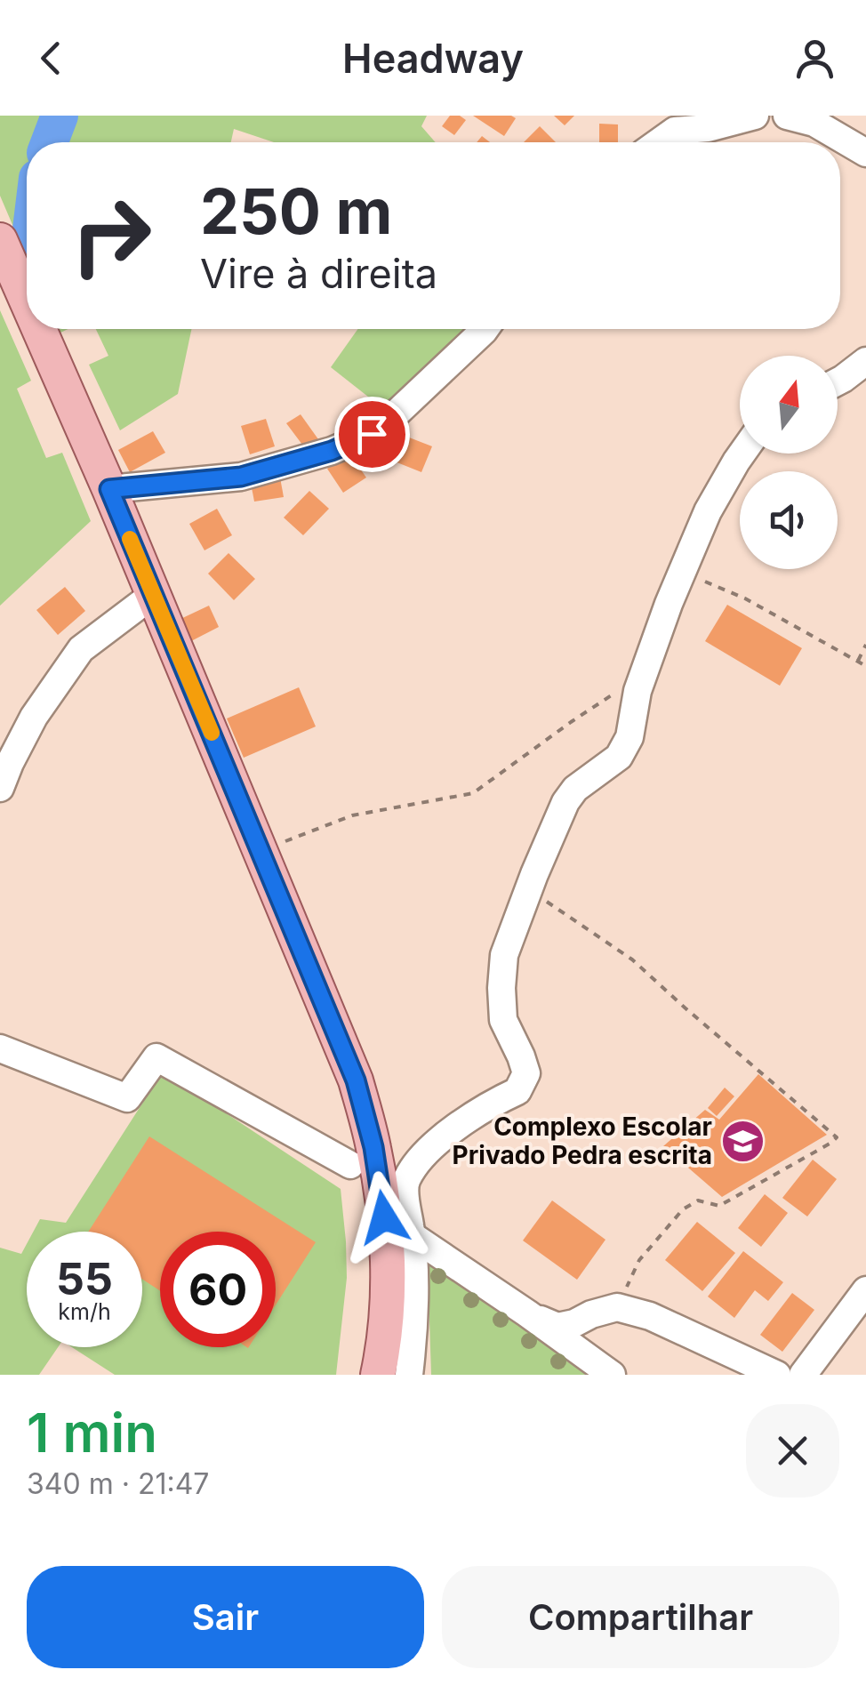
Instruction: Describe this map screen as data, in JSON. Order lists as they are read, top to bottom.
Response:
{
  "places": {
    "school or university": ["Complexo Escolar Privado Pedra escrita"]
  },
  "north": "top",
  "page": {
    "header": "Headway",
    "turn": ["250 m", "Vire à direita"],
    "speed": "55 km/h",
    "limit": "60",
    "heading": ["1 min", "340 m · 21:47"],
    "buttons": ["Sair", "Compartilhar"]
  }
}
